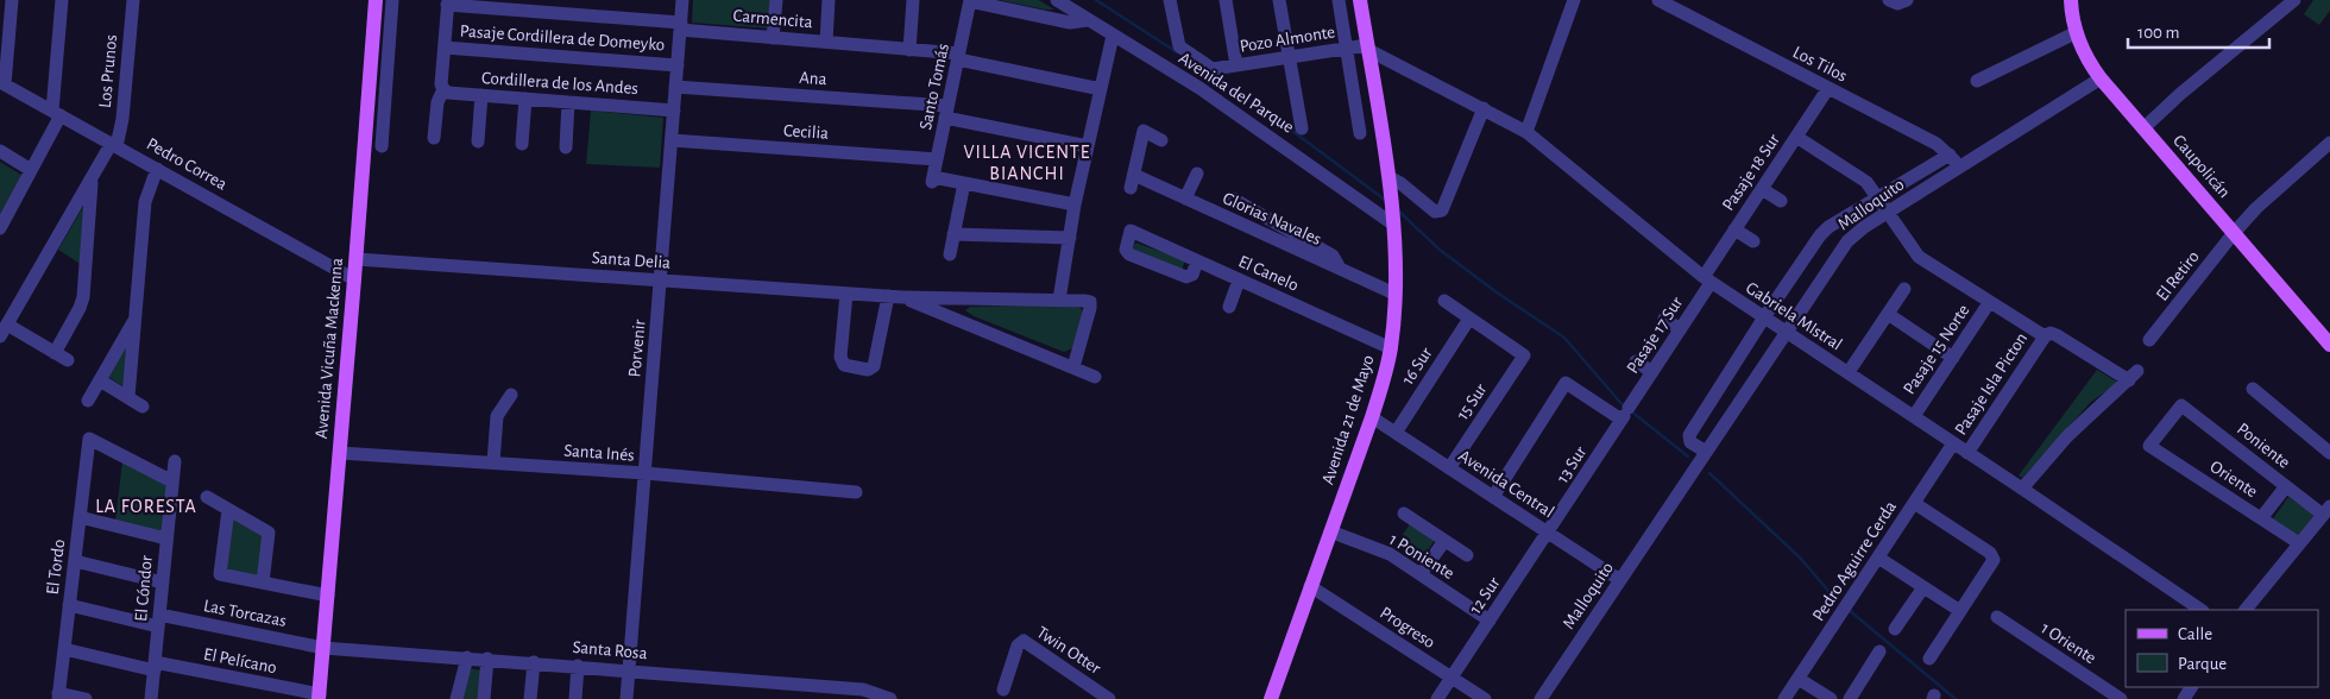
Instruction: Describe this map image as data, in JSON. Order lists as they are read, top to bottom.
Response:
{
  "streets": {
    "main road": ["Caupolicán", "Avenida Vicuña Mackenna", "Avenida 21 de Mayo"],
    "street": [
      "Carmencita",
      "Pasaje Cordillera de Domeyko",
      "Pozo Almonte",
      "Los Tilos",
      "Los Prunos",
      "Ana",
      "Cordillera de los Andes",
      "Santo Tomás",
      "Avenida del Parque",
      "Cecilia",
      "Pedro Correa",
      "Pasaje 18 Sur",
      "Malloquito",
      "Glorias Navales",
      "Santa Delia",
      "El Canelo",
      "El Retiro",
      "Gabriela MIstral",
      "Pasaje 17 Sur",
      "Porvenir",
      "Pasaje 15 Norte",
      "16 Sur",
      "Pasaje Isla Picton",
      "15 Sur",
      "Poniente",
      "Santa Inés",
      "13 Sur",
      "Oriente",
      "Avenida Central",
      "1 P0niente",
      "Pedro Aguirre Cerda",
      "El Tordo",
      "El Cóndor",
      "12 Sur",
      "Las Torcazas",
      "Progreso",
      "1 Oriente",
      "Santa Rosa",
      "Twin Otter",
      "El Pelícano"
    ]
  },
  "crossings": [
    ["Carmencita", "Santo Tomás"],
    ["Carmencita", "Porvenir"],
    ["Pasaje Cordillera de Domeyko", "Porvenir"],
    ["Pozo Almonte", "Gabriela MIstral"],
    ["Pozo Almonte", "Avenida 21 de Mayo"],
    ["Los Tilos", "Pasaje 18 Sur"],
    ["Los Tilos", "Malloquito"],
    ["Los Prunos", "Pedro Correa"],
    ["Ana", "Santo Tomás"],
    ["Ana", "Porvenir"],
    ["Cordillera de los Andes", "Porvenir"],
    ["Santo Tomás", "Cecilia"],
    ["Avenida del Parque", "Avenida 21 de Mayo"],
    ["Cecilia", "Porvenir"],
    ["Pedro Correa", "Avenida Vicuña Mackenna"],
    ["Caupolicán", "Malloquito"],
    ["Caupolicán", "El Retiro"],
    ["Pasaje 18 Sur", "Gabriela MIstral"],
    ["Pasaje 18 Sur", "Pasaje 17 Sur"],
    ["Malloquito", "Gabriela MIstral"],
    ["Malloquito", "Avenida Central"],
    ["Glorias Navales", "Avenida 21 de Mayo"],
    ["Santa Delia", "Avenida Vicuña Mackenna"],
    ["Santa Delia", "Porvenir"],
    ["El Canelo", "Avenida 21 de Mayo"],
    ["Gabriela MIstral", "Pasaje 17 Sur"],
    ["Gabriela MIstral", "Pasaje 15 Norte"],
    ["Gabriela MIstral", "Pasaje Isla Picton"],
    ["Gabriela MIstral", "Avenida 21 de Mayo"],
    ["Gabriela MIstral", "Pedro Aguirre Cerda"],
    ["Pasaje 17 Sur", "13 Sur"],
    ["Avenida Vicuña Mackenna", "Santa Inés"],
    ["Avenida Vicuña Mackenna", "Las Torcazas"],
    ["Avenida Vicuña Mackenna", "Santa Rosa"],
    ["Avenida Vicuña Mackenna", "El Pelícano"],
    ["Porvenir", "Santa Inés"],
    ["Porvenir", "Santa Rosa"],
    ["16 Sur", "15 Sur"],
    ["16 Sur", "Avenida Central"],
    ["15 Sur", "Avenida Central"],
    ["Avenida 21 de Mayo", "Avenida Central"],
    ["Avenida 21 de Mayo", "1 P0niente"],
    ["Avenida 21 de Mayo", "Progreso"],
    ["Poniente", "Oriente"],
    ["13 Sur", "Avenida Central"],
    ["13 Sur", "12 Sur"],
    ["Avenida Central", "12 Sur"],
    ["1 P0niente", "12 Sur"],
    ["El Tordo", "El Cóndor"],
    ["El Tordo", "Las Torcazas"],
    ["El Tordo", "El Pelícano"],
    ["El Cóndor", "Las Torcazas"],
    ["El Cóndor", "El Pelícano"],
    ["12 Sur", "Progreso"],
    ["Las Torcazas", "Santa Rosa"]
  ],
  "districts": ["VILLA VICENTE BIANCHI", "LA FORESTA"],
  "legend": ["Calle", "Parque"],
  "scale_bar": "100 m"
}
